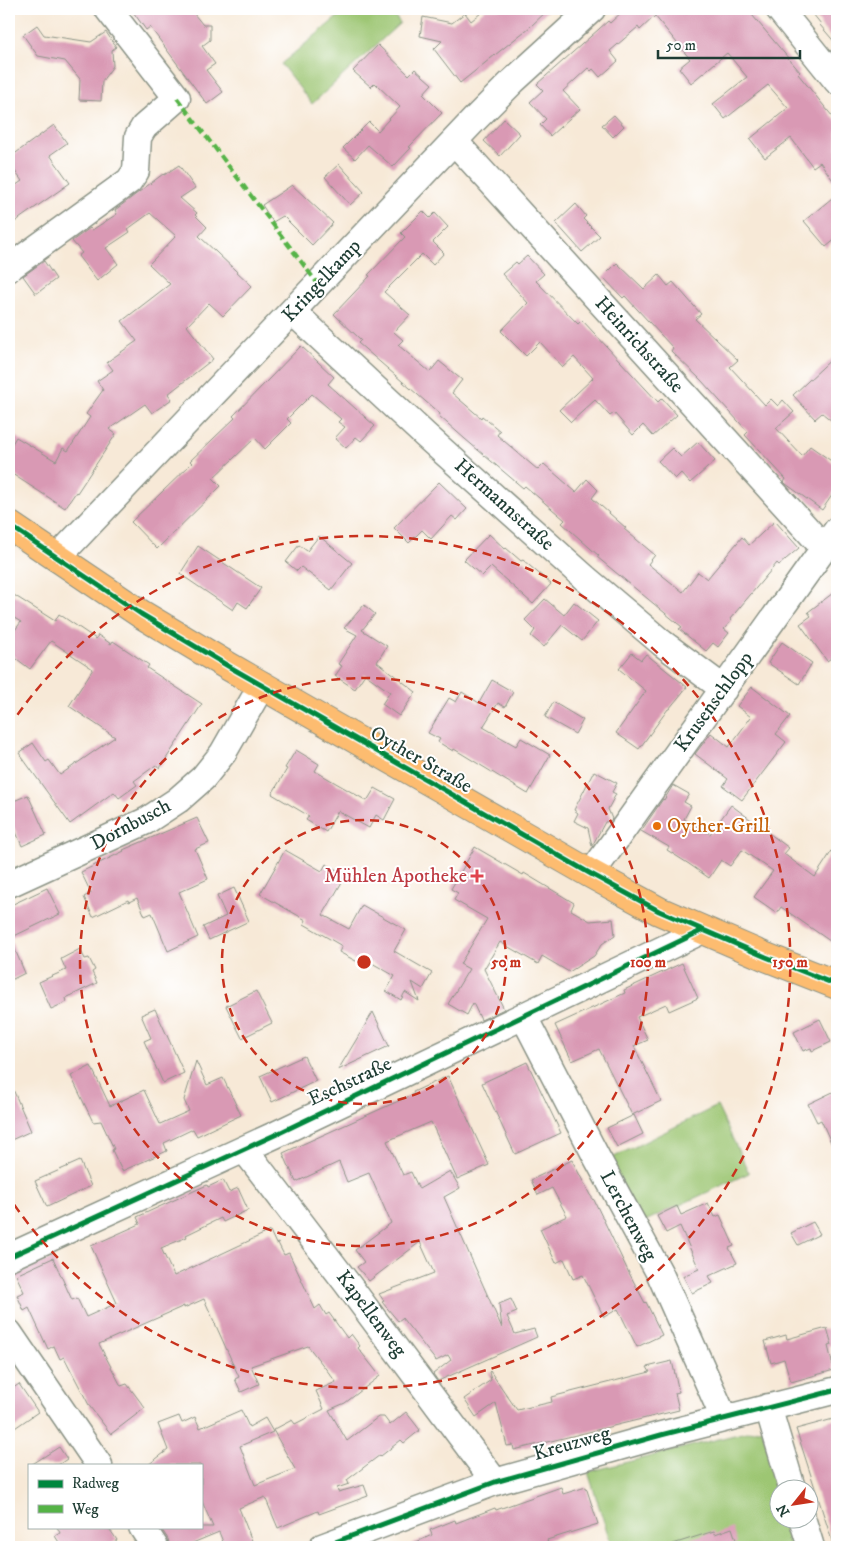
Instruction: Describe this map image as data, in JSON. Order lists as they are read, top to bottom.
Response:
{
  "streets": {
    "main road": ["Oyther Straße"],
    "street": [
      "Kringelkamp",
      "Heinrichstraße",
      "Hermannstraße",
      "Krusenschlopp",
      "Dornbusch",
      "Eschstraße",
      "Lerchenweg",
      "Kapellenweg",
      "Kreuzweg"
    ]
  },
  "crossings": [
    ["Kringelkamp", "Heinrichstraße"],
    ["Kringelkamp", "Hermannstraße"],
    ["Kringelkamp", "Oyther Straße"],
    ["Heinrichstraße", "Krusenschlopp"],
    ["Hermannstraße", "Krusenschlopp"],
    ["Krusenschlopp", "Oyther Straße"],
    ["Oyther Straße", "Dornbusch"],
    ["Oyther Straße", "Eschstraße"],
    ["Eschstraße", "Lerchenweg"],
    ["Eschstraße", "Kapellenweg"],
    ["Lerchenweg", "Kreuzweg"],
    ["Kapellenweg", "Kreuzweg"]
  ],
  "places": {
    "other": ["Oyther-Grill"],
    "health": ["Mühlen Apotheke"]
  },
  "legend": ["Radweg", "Weg"],
  "scale_bar": "50 m",
  "north": "bottom left",
  "rings": ["50 m", "100 m", "150 m"]
}
